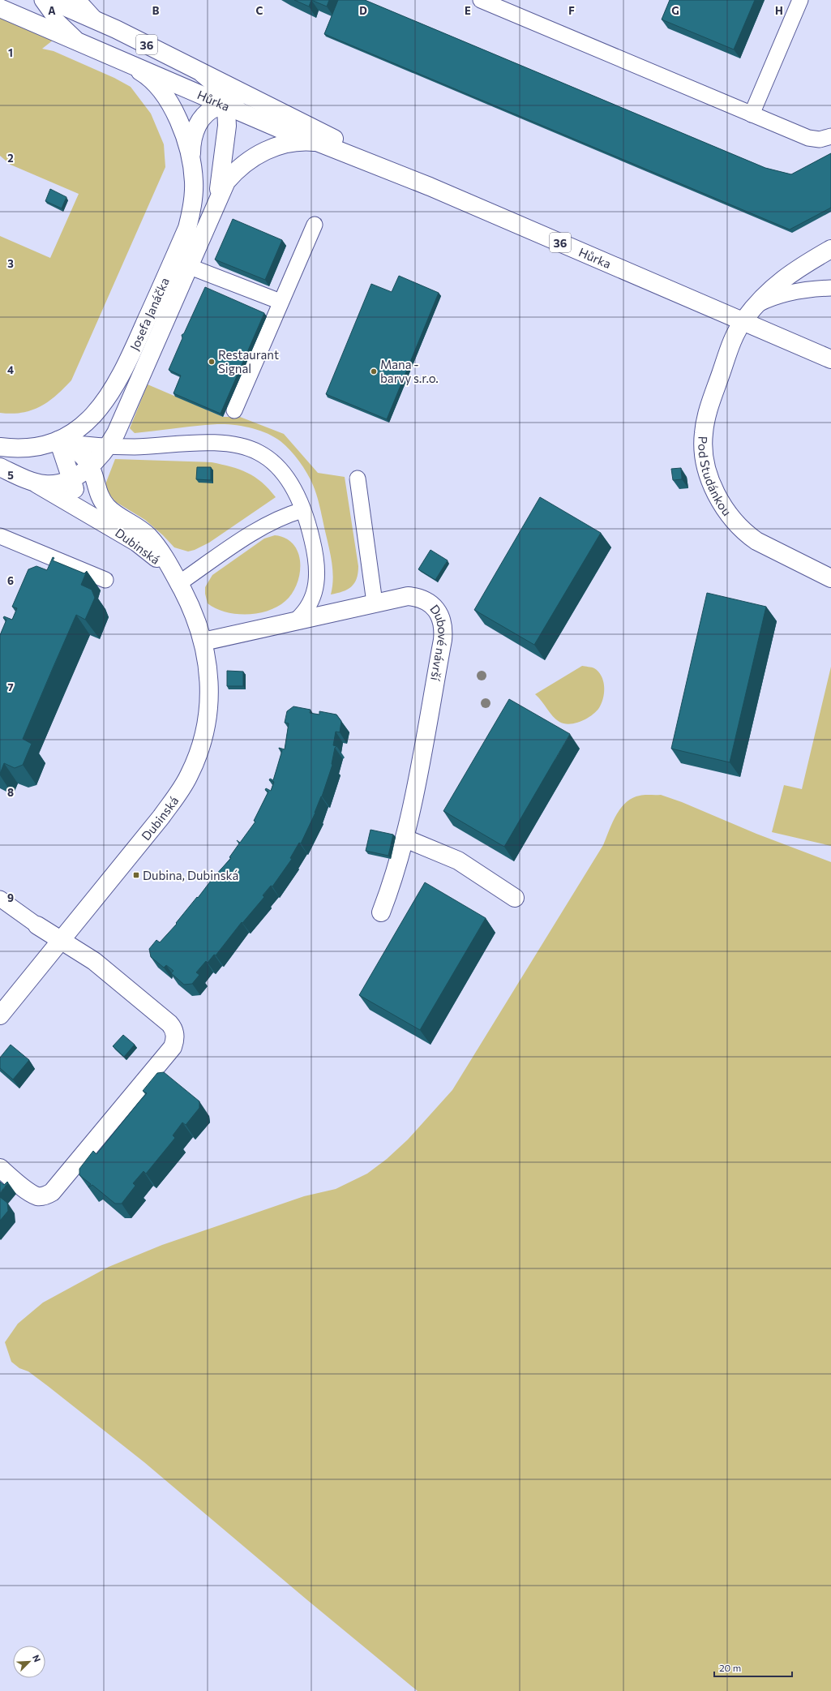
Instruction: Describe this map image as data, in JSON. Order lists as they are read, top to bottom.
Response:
{
  "streets": {
    "street": [
      "36",
      "Hůrka",
      "Josefa Janáčka",
      "Pod Studánkou",
      "Dubinská",
      "Dubové návrší"
    ]
  },
  "crossings": [
    ["Hůrka", "Josefa Janáčka"],
    ["Hůrka", "Pod Studánkou"],
    ["Josefa Janáčka", "Dubinská"],
    ["Dubinská", "Dubové návrší"]
  ],
  "places": {
    "other": ["Restaurant Signal", "Mana - barvy s.r.o."],
    "transit": ["Dubina, Dubinská"]
  },
  "scale_bar": "20 m",
  "north": "top right",
  "grid": {
    "columns": [
      "A",
      "B",
      "C",
      "D",
      "E",
      "F",
      "G",
      "H"
    ],
    "rows": [
      "1",
      "2",
      "3",
      "4",
      "5",
      "6",
      "7",
      "8",
      "9"
    ]
  }
}
